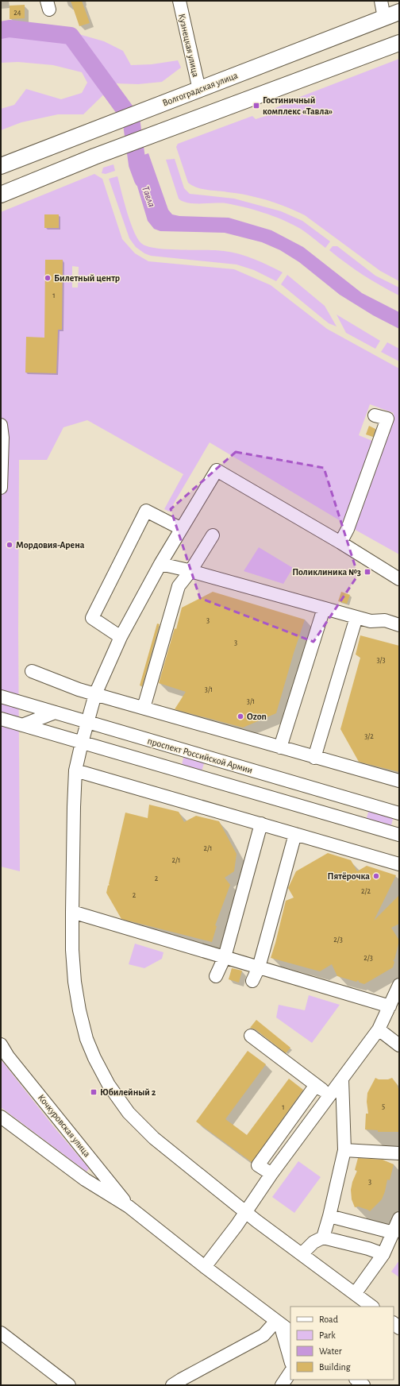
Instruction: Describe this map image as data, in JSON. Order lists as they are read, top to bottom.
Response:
{
  "streets": {
    "main road": ["Волгоградская улица"],
    "street": ["Кузнецкая улица", "проспект Российской Армии", "Кочкуровская улица"]
  },
  "crossings": [
    ["Кузнецкая улица", "Волгоградская улица"]
  ],
  "water": ["Тавла"],
  "places": {
    "transit": ["Гостиничный комплекс «Тавла»", "Поликлиника №3", "Юбилейный 2"],
    "other": [
      "Билетный центр",
      "Мордовия-Арена",
      "Ozon",
      "Пятёрочка"
    ]
  },
  "house_numbers": [
    "24",
    "1",
    "3",
    "3",
    "3/3",
    "3/1",
    "3/1",
    "3/2",
    "2/1",
    "2/1",
    "2",
    "2/2",
    "2",
    "2/3",
    "2/3",
    "5",
    "1",
    "3"
  ],
  "legend": [
    "Road",
    "Park",
    "Water",
    "Building"
  ]
}
